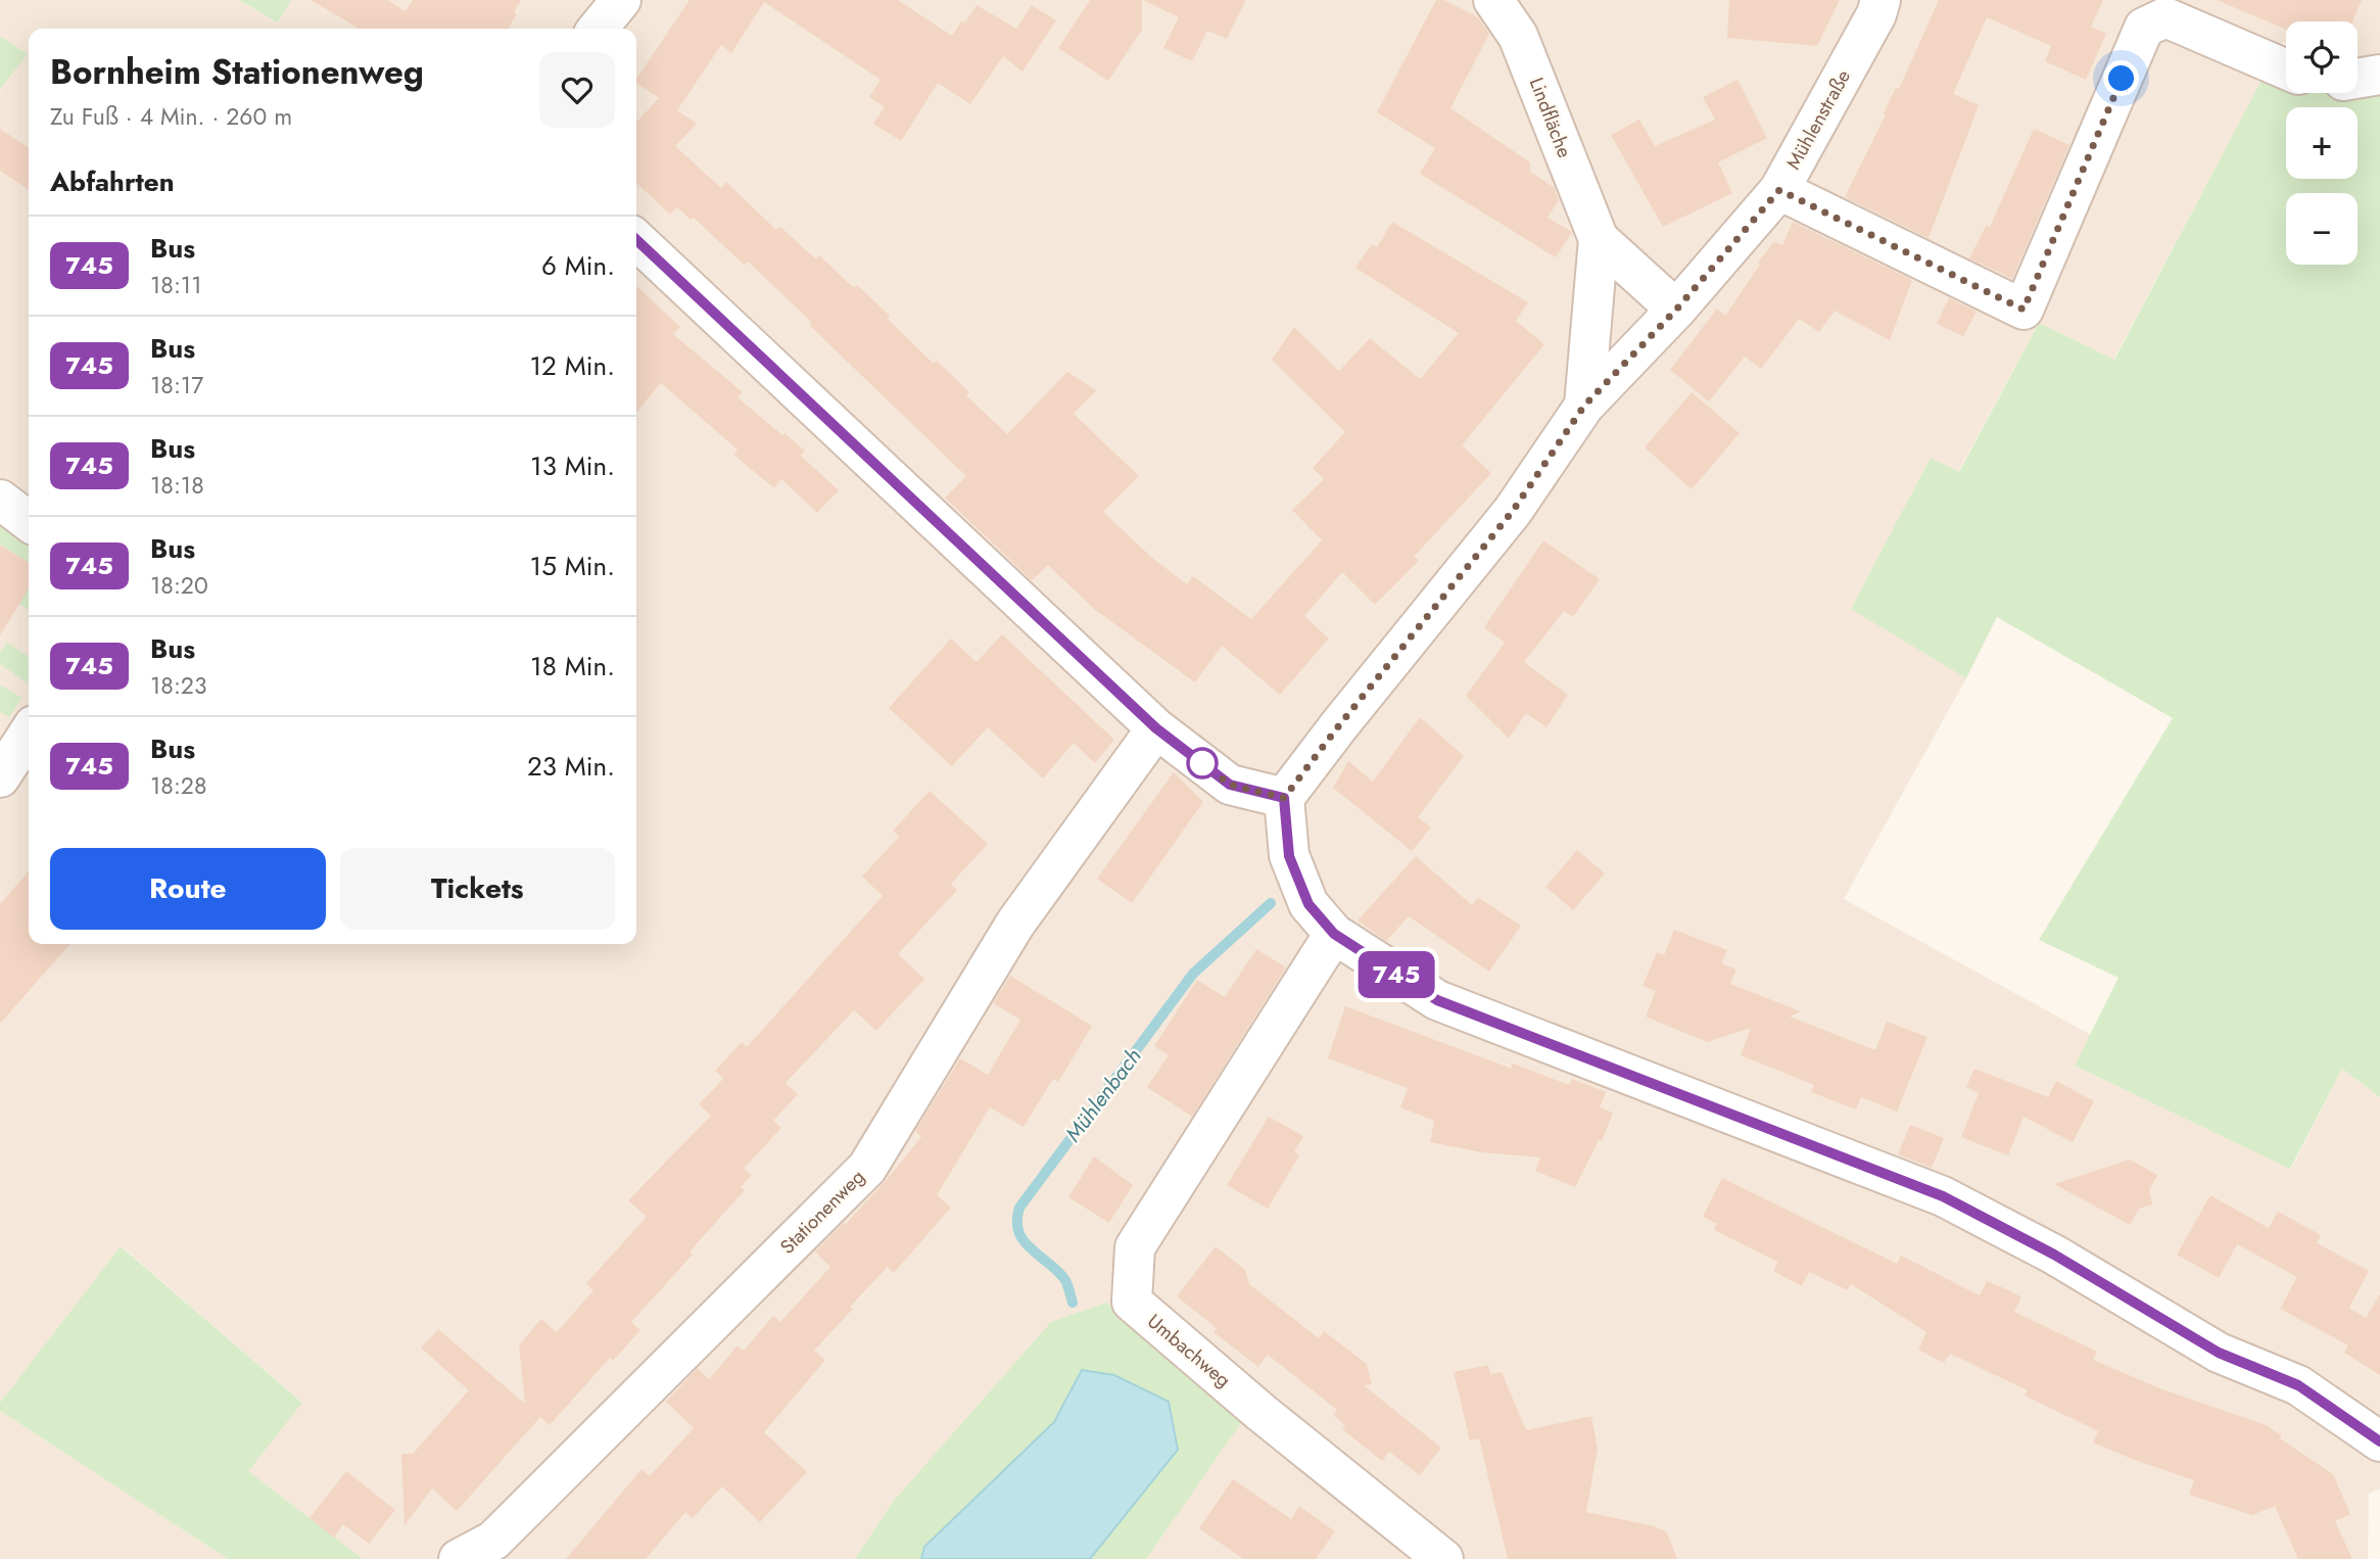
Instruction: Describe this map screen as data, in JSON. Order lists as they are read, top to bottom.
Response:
{
  "streets": {
    "street": [
      "Lindfläche",
      "Mühlenstraße",
      "Stationenweg",
      "Umbachweg"
    ]
  },
  "crossings": [
    ["Lindfläche", "Mühlenstraße"]
  ],
  "water": ["Mühlenbach"],
  "lines": ["bus line 745"],
  "page": {
    "on_map": "745",
    "map_buttons": ["+", "−"],
    "heading": [
      ["Bornheim Stationenweg", "Zu Fuß · 4 Min. · 260 m"],
      "Abfahrten"
    ],
    "list": [
      {
        "mark": "745",
        "name": "Bus",
        "note": "18:11",
        "value": "6 Min."
      },
      {
        "mark": "745",
        "name": "Bus",
        "note": "18:17",
        "value": "12 Min."
      },
      {
        "mark": "745",
        "name": "Bus",
        "note": "18:18",
        "value": "13 Min."
      },
      {
        "mark": "745",
        "name": "Bus",
        "note": "18:20",
        "value": "15 Min."
      },
      {
        "mark": "745",
        "name": "Bus",
        "note": "18:23",
        "value": "18 Min."
      },
      {
        "mark": "745",
        "name": "Bus",
        "note": "18:28",
        "value": "23 Min."
      }
    ],
    "buttons": ["Route", "Tickets"]
  }
}
